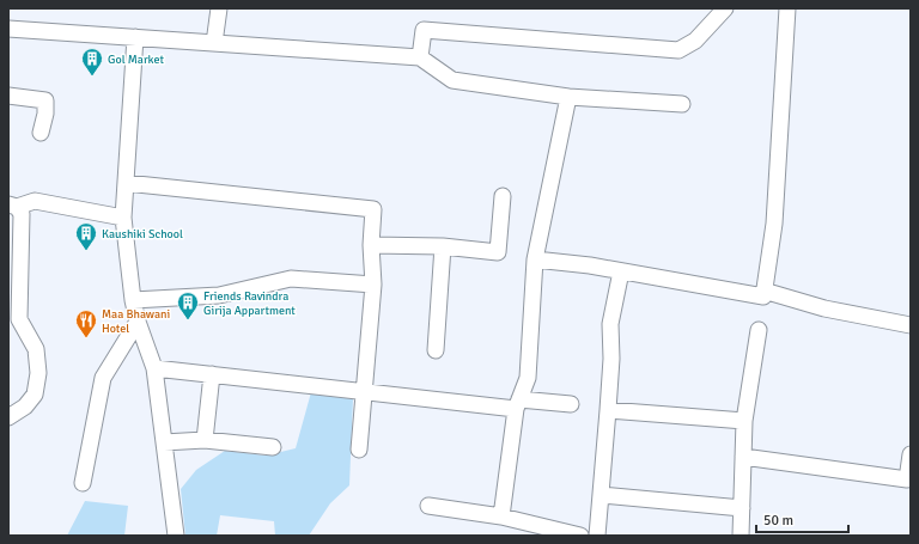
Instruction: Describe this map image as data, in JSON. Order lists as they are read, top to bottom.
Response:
{
  "places": {
    "building": ["Gol Market", "Kaushiki School", "Friends Ravindra Girija Appartment"],
    "restaurant": ["Maa Bhawani Hotel"]
  },
  "scale_bar": "50 m"
}
